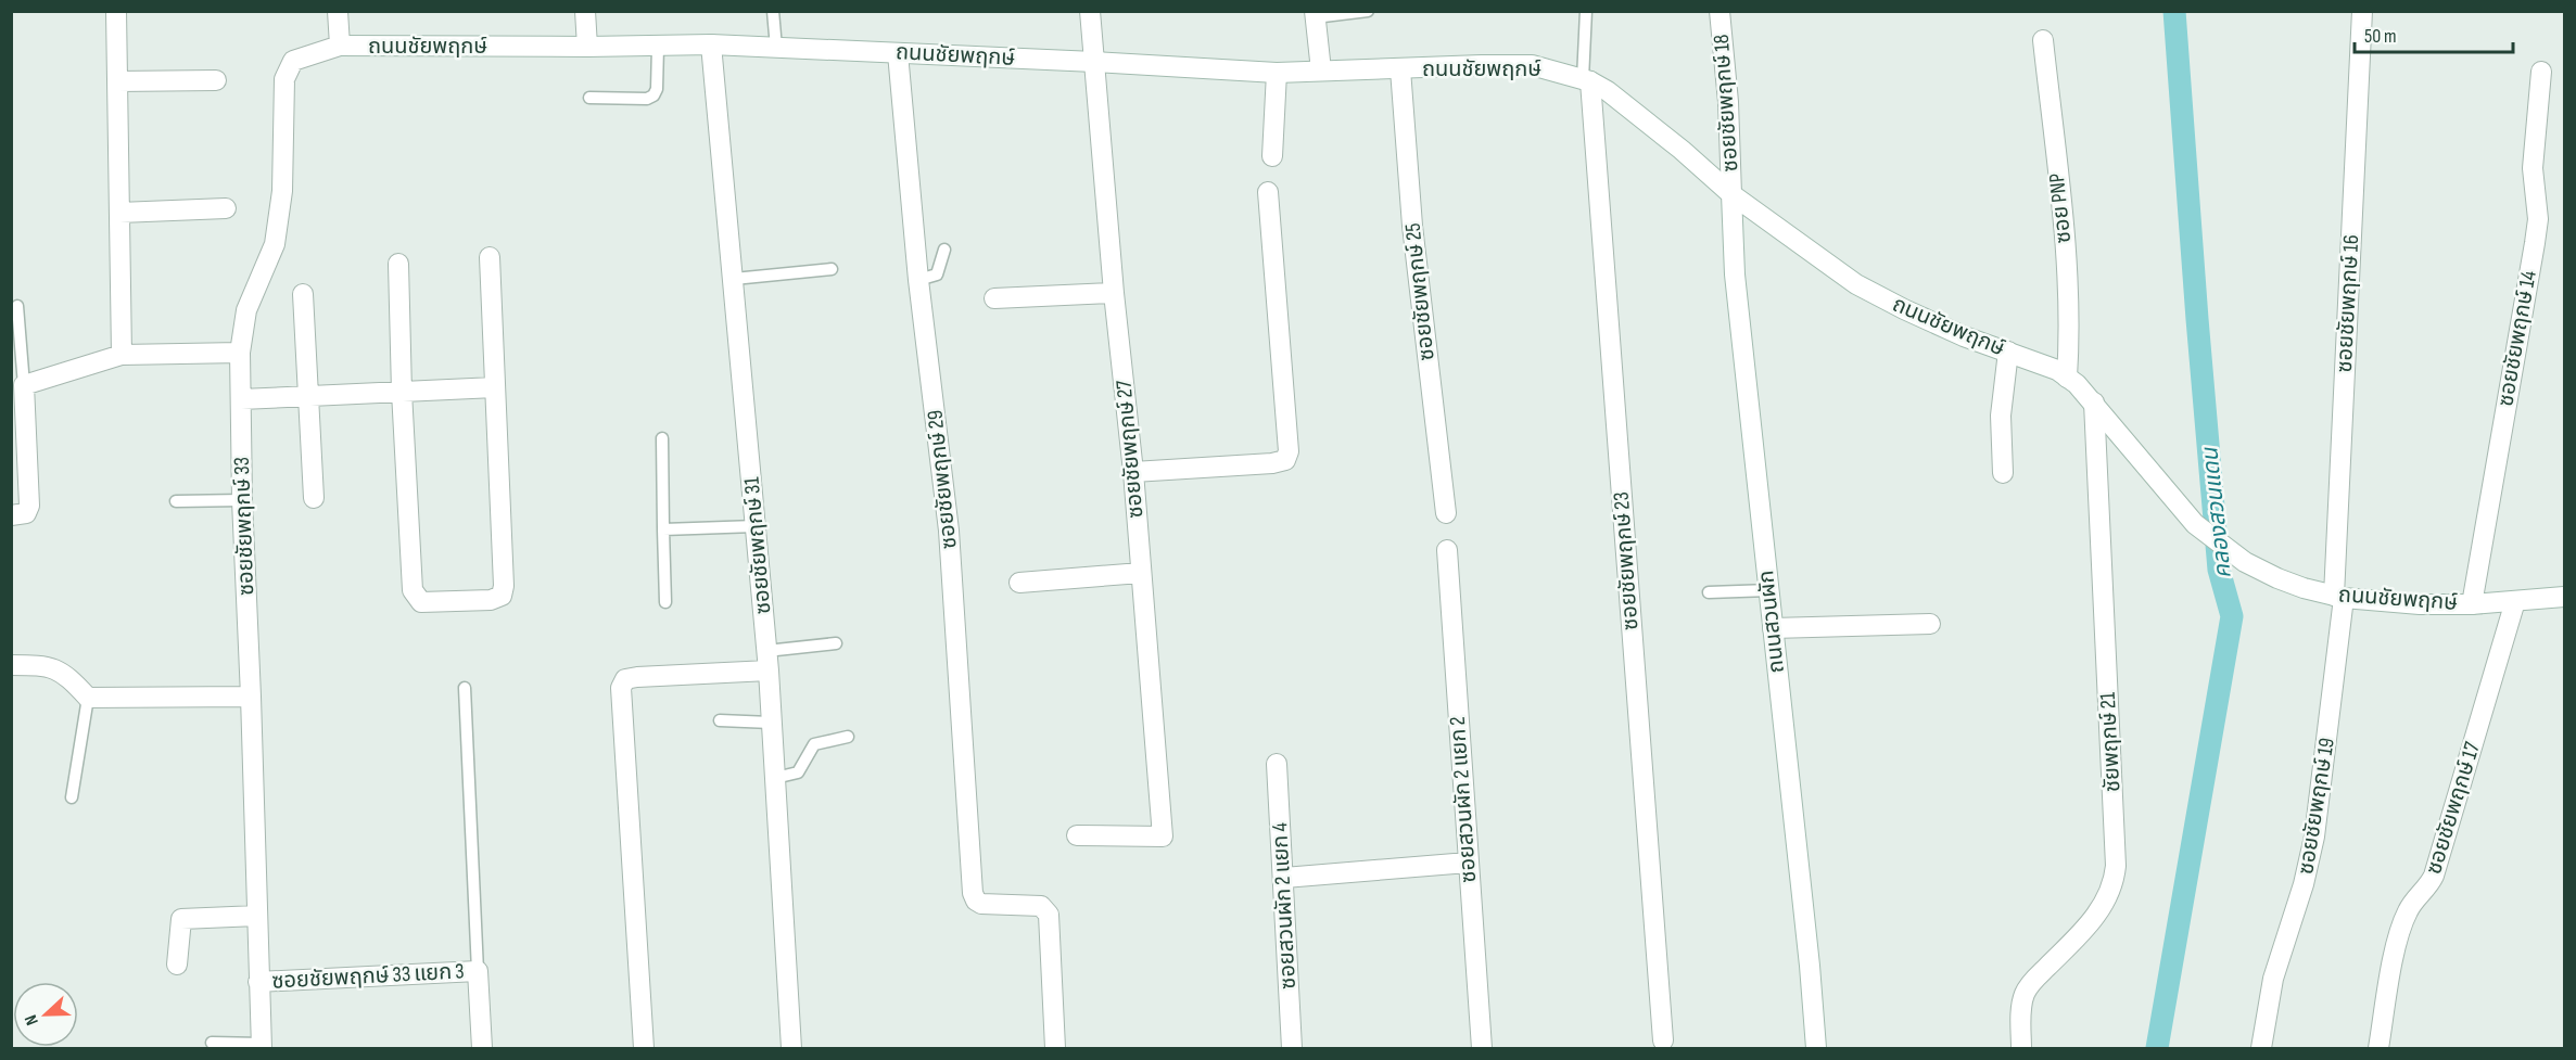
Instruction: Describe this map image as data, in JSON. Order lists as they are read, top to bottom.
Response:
{
  "streets": {
    "street": [
      "ถนนชัยพฤกษ์",
      "ซอยชัยพฤกษ์ 18",
      "ซอย PNP",
      "ซอยชัยพฤกษ์ 25",
      "ซอยชัยพฤกษ์ 16",
      "ซอยชัยพฤกษ์ 14",
      "ซอยชัยพฤกษ์ 27",
      "ซอยชัยพฤกษ์ 29",
      "ซอยชัยพฤกษ์ 33",
      "ซอยชัยพฤกษ์ 31",
      "ซอยชัยพฤกษ์ 23",
      "ถนนสวนผัก",
      "ชัยพฤกษ์ 21",
      "ซอยสวนผัก 2 แยก 2",
      "ซอยชัยพฤกษ์ 19",
      "ซอยชัยพฤกษ์ 17",
      "ซอยสวนผัก 2 แยก 4",
      "ซอยชัยพฤกษ์ 33 แยก 3"
    ]
  },
  "crossings": [
    ["ถนนชัยพฤกษ์", "ซอยชัยพฤกษ์ 18"],
    ["ถนนชัยพฤกษ์", "ซอย PNP"],
    ["ถนนชัยพฤกษ์", "ซอยชัยพฤกษ์ 25"],
    ["ถนนชัยพฤกษ์", "ซอยชัยพฤกษ์ 16"],
    ["ถนนชัยพฤกษ์", "ซอยชัยพฤกษ์ 14"],
    ["ถนนชัยพฤกษ์", "ซอยชัยพฤกษ์ 27"],
    ["ถนนชัยพฤกษ์", "ซอยชัยพฤกษ์ 29"],
    ["ถนนชัยพฤกษ์", "ซอยชัยพฤกษ์ 33"],
    ["ถนนชัยพฤกษ์", "ซอยชัยพฤกษ์ 31"],
    ["ถนนชัยพฤกษ์", "ซอยชัยพฤกษ์ 23"],
    ["ถนนชัยพฤกษ์", "ถนนสวนผัก"],
    ["ถนนชัยพฤกษ์", "ชัยพฤกษ์ 21"],
    ["ถนนชัยพฤกษ์", "ซอยชัยพฤกษ์ 19"],
    ["ถนนชัยพฤกษ์", "ซอยชัยพฤกษ์ 17"],
    ["ซอยชัยพฤกษ์ 18", "ถนนสวนผัก"],
    ["ซอยชัยพฤกษ์ 16", "ซอยชัยพฤกษ์ 19"],
    ["ซอยชัยพฤกษ์ 33", "ซอยชัยพฤกษ์ 33 แยก 3"]
  ],
  "water": ["คลองสวนแดน"],
  "scale_bar": "50 m",
  "north": "left"
}
